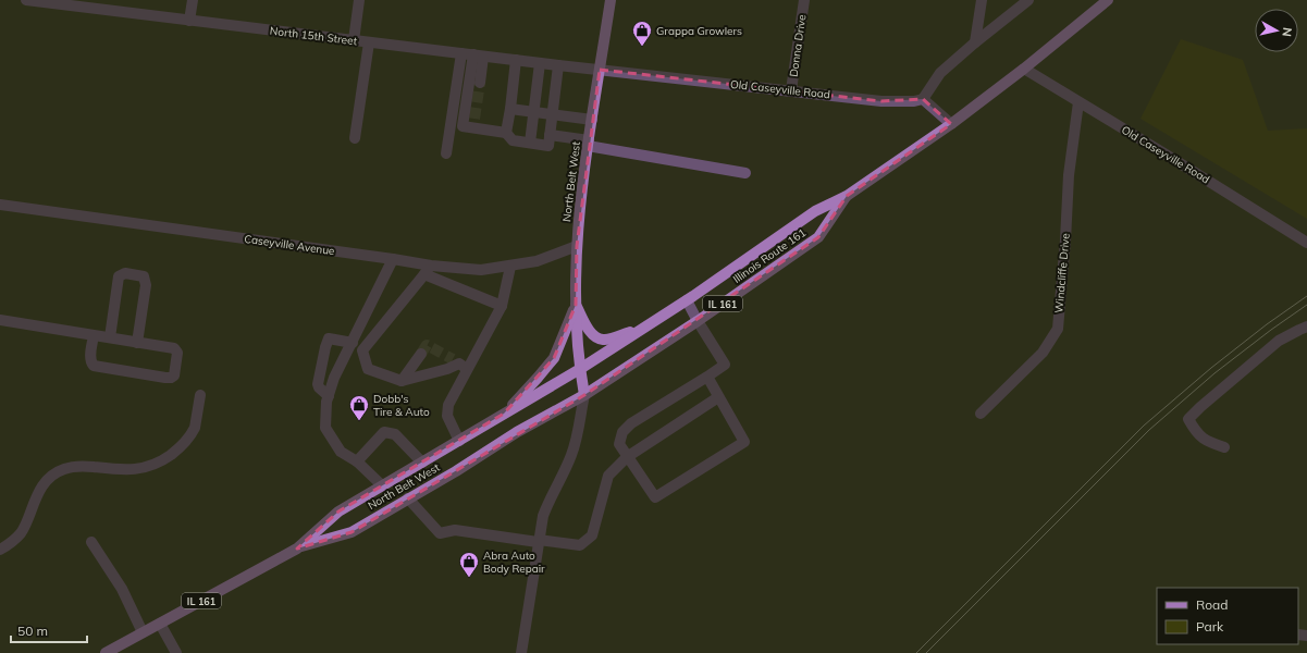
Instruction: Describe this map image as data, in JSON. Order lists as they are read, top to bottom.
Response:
{
  "streets": {
    "main road": ["North Belt West", "Illinois Route 161", "IL 161"],
    "street": [
      "North 15th Street",
      "Donna Drive",
      "Old Caseyville Road",
      "Caseyville Avenue",
      "Windcliffe Drive"
    ]
  },
  "crossings": [
    ["North 15th Street", "Old Caseyville Road"],
    ["North 15th Street", "North Belt West"],
    ["Donna Drive", "Old Caseyville Road"],
    ["Old Caseyville Road", "North Belt West"],
    ["Old Caseyville Road", "Illinois Route 161"],
    ["Old Caseyville Road", "Windcliffe Drive"],
    ["North Belt West", "Caseyville Avenue"],
    ["North Belt West", "Illinois Route 161"]
  ],
  "places": {
    "shop": ["Grappa Growlers", "Dobb's Tire & Auto", "Abra Auto Body Repair"]
  },
  "legend": ["Road", "Park"],
  "scale_bar": "50 m",
  "north": "right"
}
